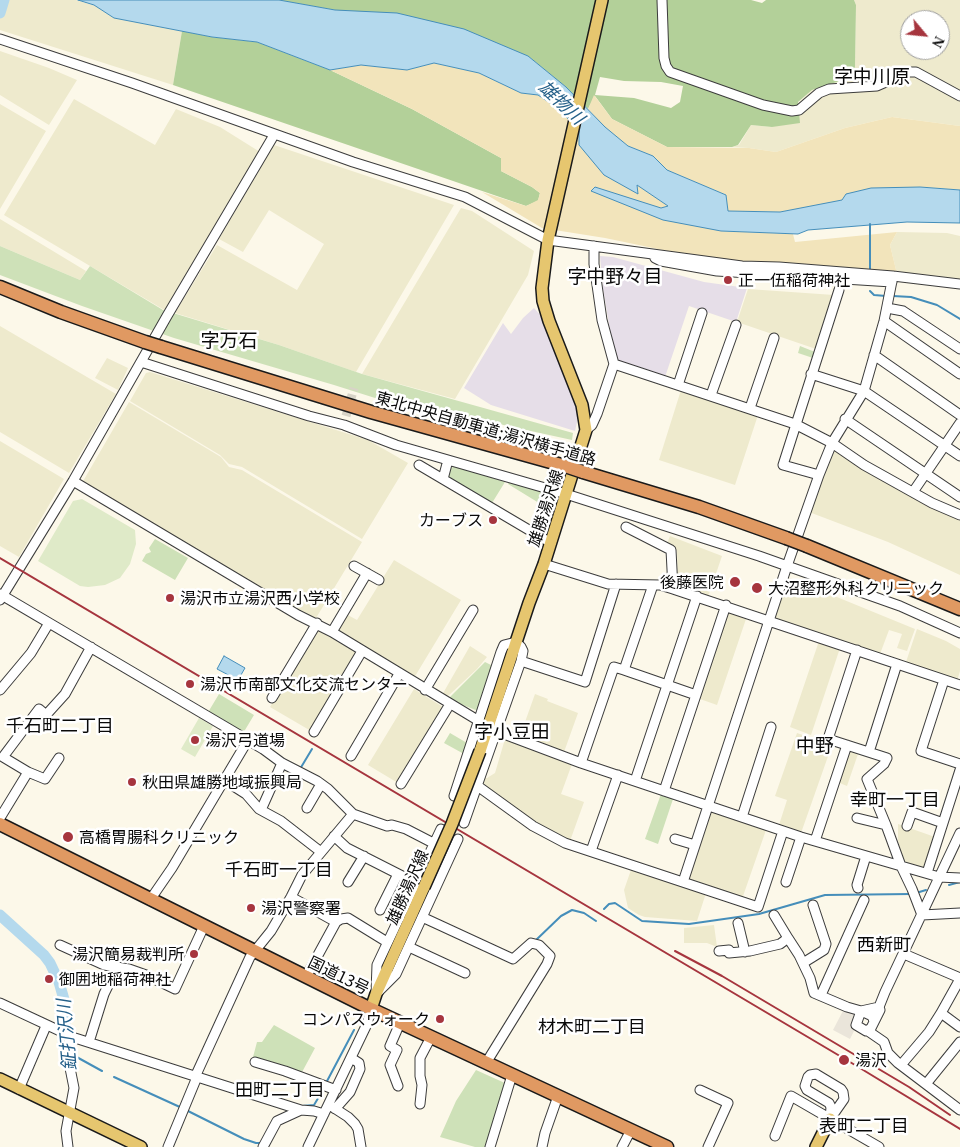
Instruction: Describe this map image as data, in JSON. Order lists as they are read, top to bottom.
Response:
{
  "streets": {
    "highway": ["東北中央自動車道;湯沢横手道路", "国道13号"],
    "main road": ["雄勝湯沢線"]
  },
  "crossings": [
    ["雄勝湯沢線", "国道13号"]
  ],
  "districts": [
    "字中川原",
    "字中野々目",
    "字万石",
    "千石町二丁目",
    "字小豆田",
    "中野",
    "幸町一丁目",
    "千石町一丁目",
    "西新町",
    "材木町二丁目",
    "田町二丁目",
    "表町二丁目"
  ],
  "water": ["雄物川", "鉦打沢川"],
  "places": [
    "正一伍稲荷神社",
    "カーブス",
    "後藤医院",
    "大沼整形外科クリニック",
    "湯沢市立湯沢西小学校",
    "湯沢市南部文化交流センター",
    "湯沢弓道場",
    "秋田県雄勝地域振興局",
    "高橋胃腸科クリニック",
    "湯沢警察署",
    "湯沢簡易裁判所",
    "御囲地稲荷神社",
    "コンパスウォーク",
    "湯沢"
  ],
  "north": "bottom right"
}
